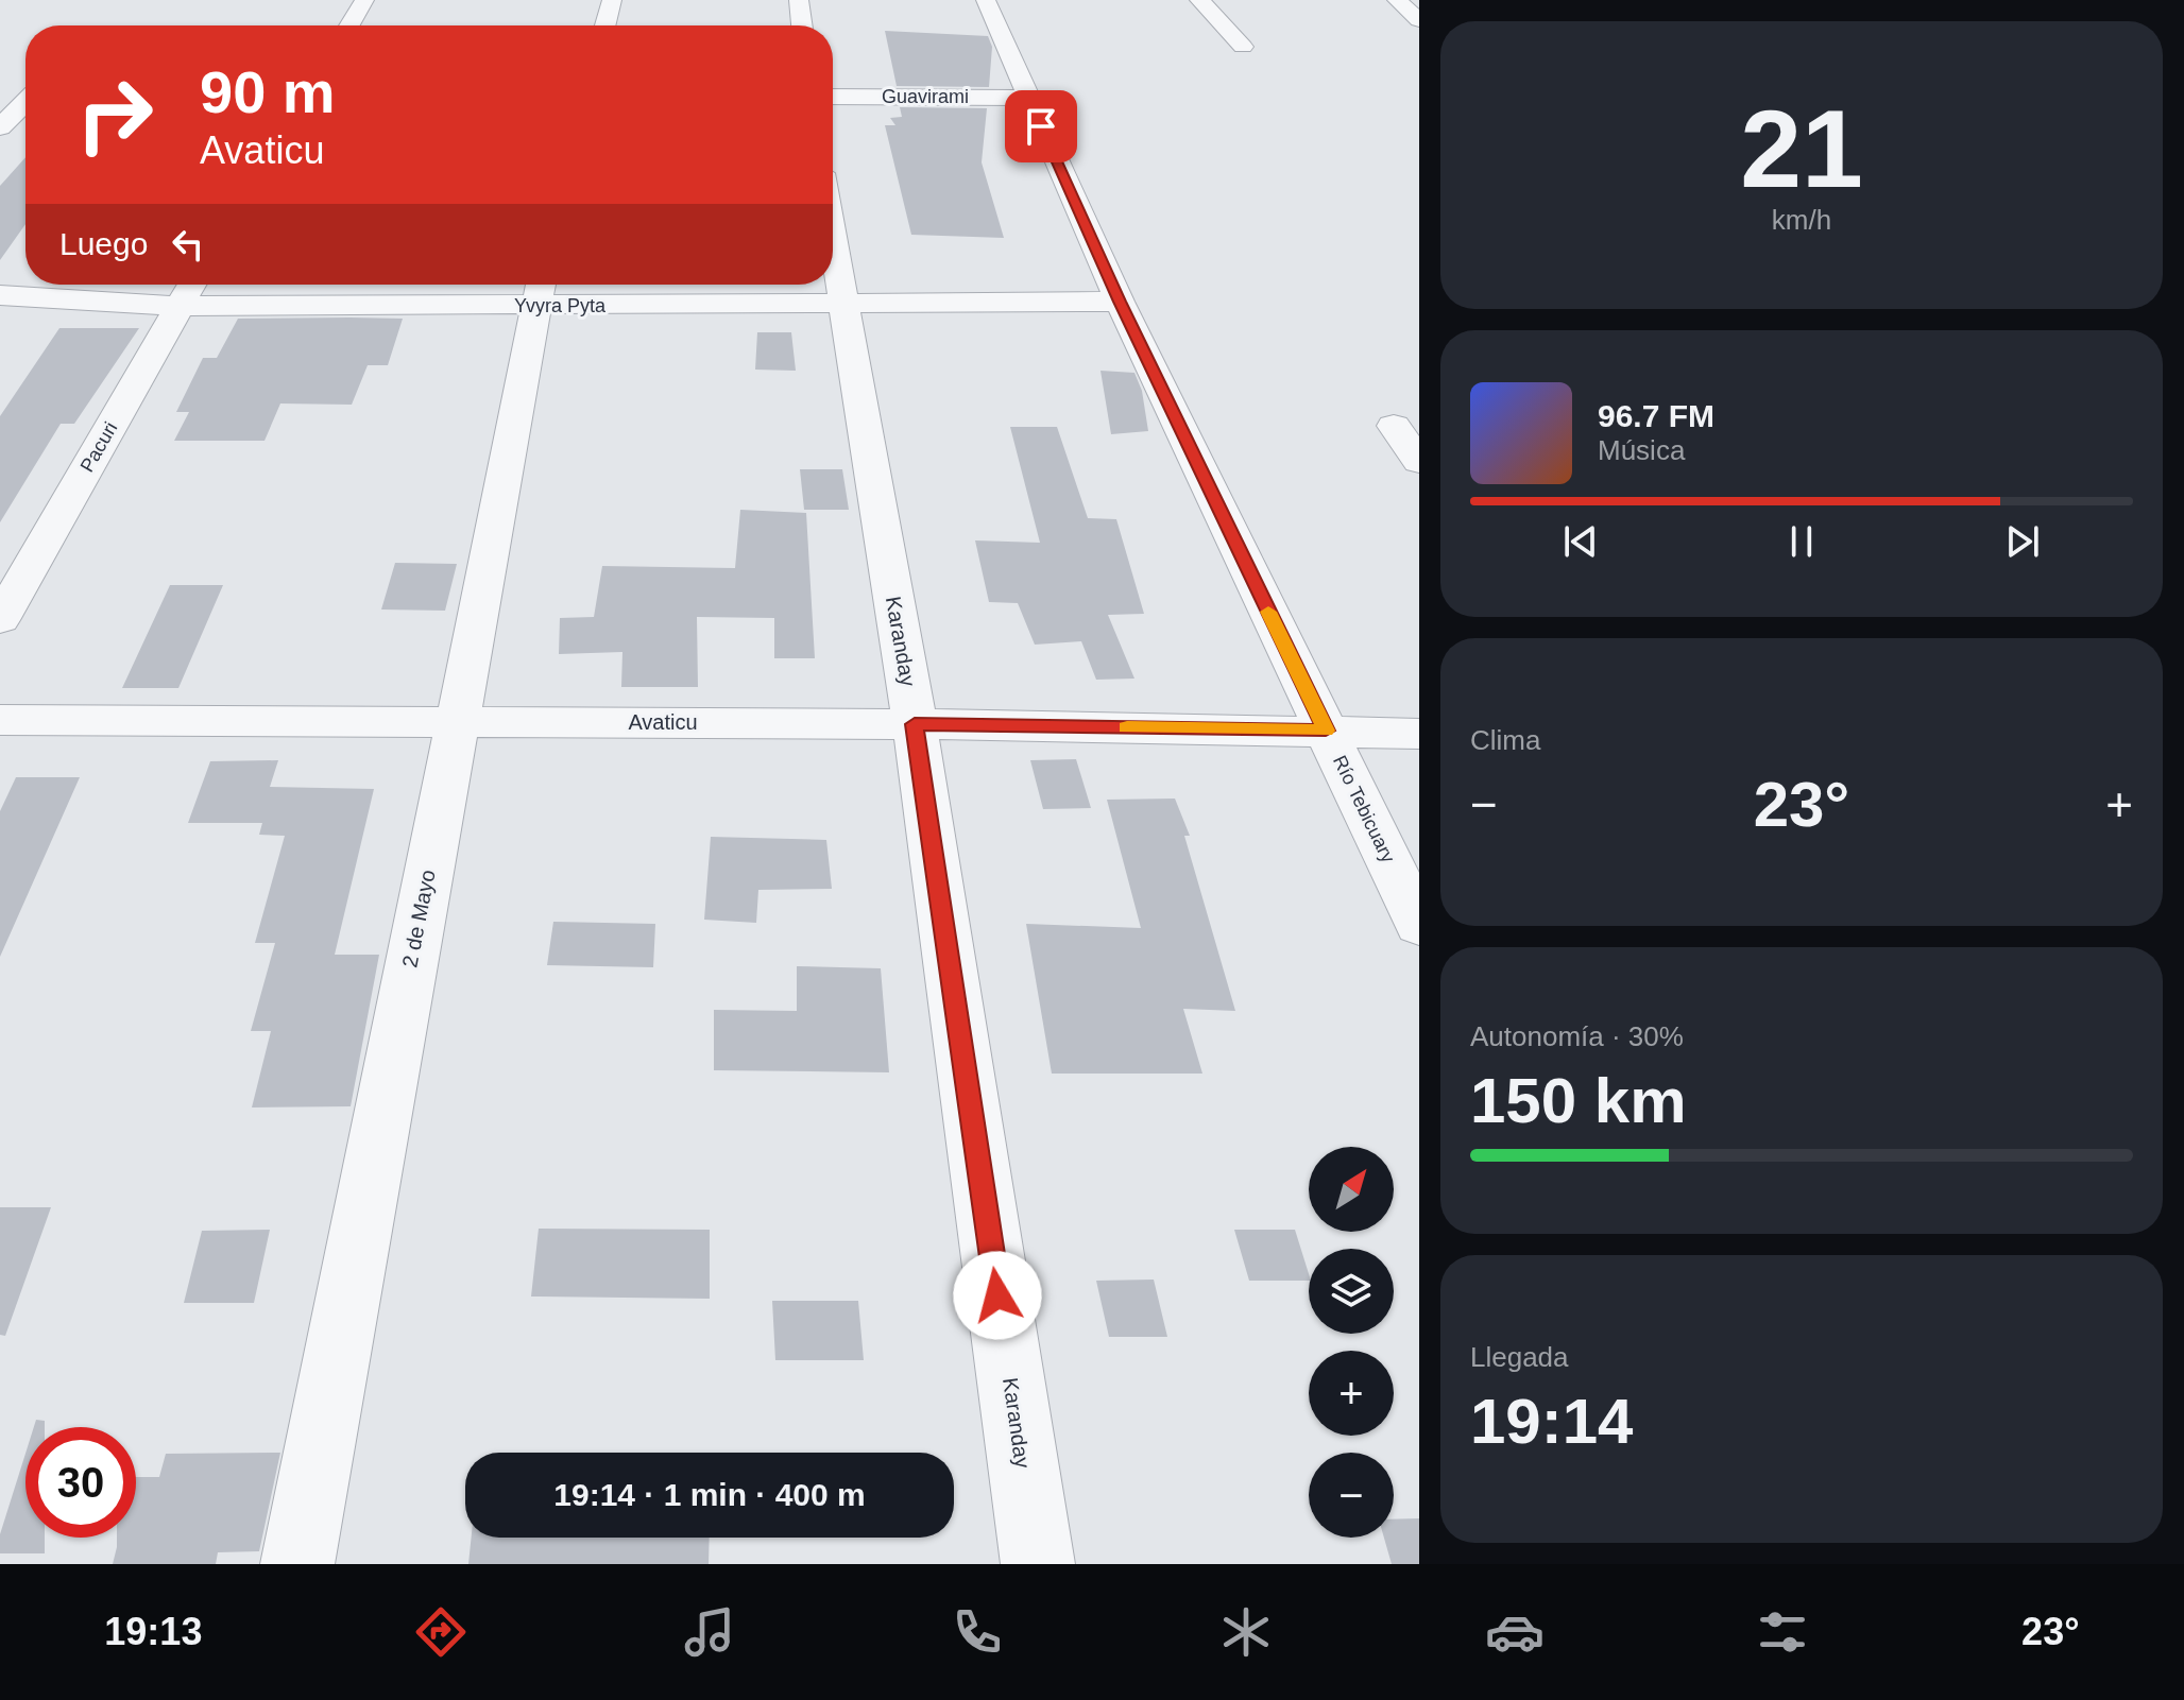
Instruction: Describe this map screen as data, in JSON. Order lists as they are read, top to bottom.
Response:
{
  "streets": {
    "street": [
      "Guavirami",
      "Yvyra Pyta",
      "Pacuri",
      "Karanday",
      "Avaticu",
      "Río Tebicuary",
      "2 de Mayo"
    ]
  },
  "crossings": [
    ["Guavirami", "Río Tebicuary"],
    ["Yvyra Pyta", "Pacuri"],
    ["Yvyra Pyta", "Karanday"],
    ["Yvyra Pyta", "Río Tebicuary"],
    ["Yvyra Pyta", "2 de Mayo"],
    ["Karanday", "Avaticu"],
    ["Avaticu", "Río Tebicuary"],
    ["Avaticu", "2 de Mayo"]
  ],
  "north": "top right",
  "page": {
    "tile": [
      ["21", "km/h"],
      "Clima",
      ["Autonomía · 30%", "150 km"],
      ["Llegada", "19:14"]
    ],
    "turn": ["90 m", "Avaticu"],
    "then": "Luego",
    "song": ["96.7 FM", "Música"],
    "heat": ["−", "23°", "+"],
    "map_buttons": ["+", "−"],
    "limit": "30",
    "trip": "19:14 · 1 min · 400 m",
    "tabs": ["19:13", "23°"]
  }
}
